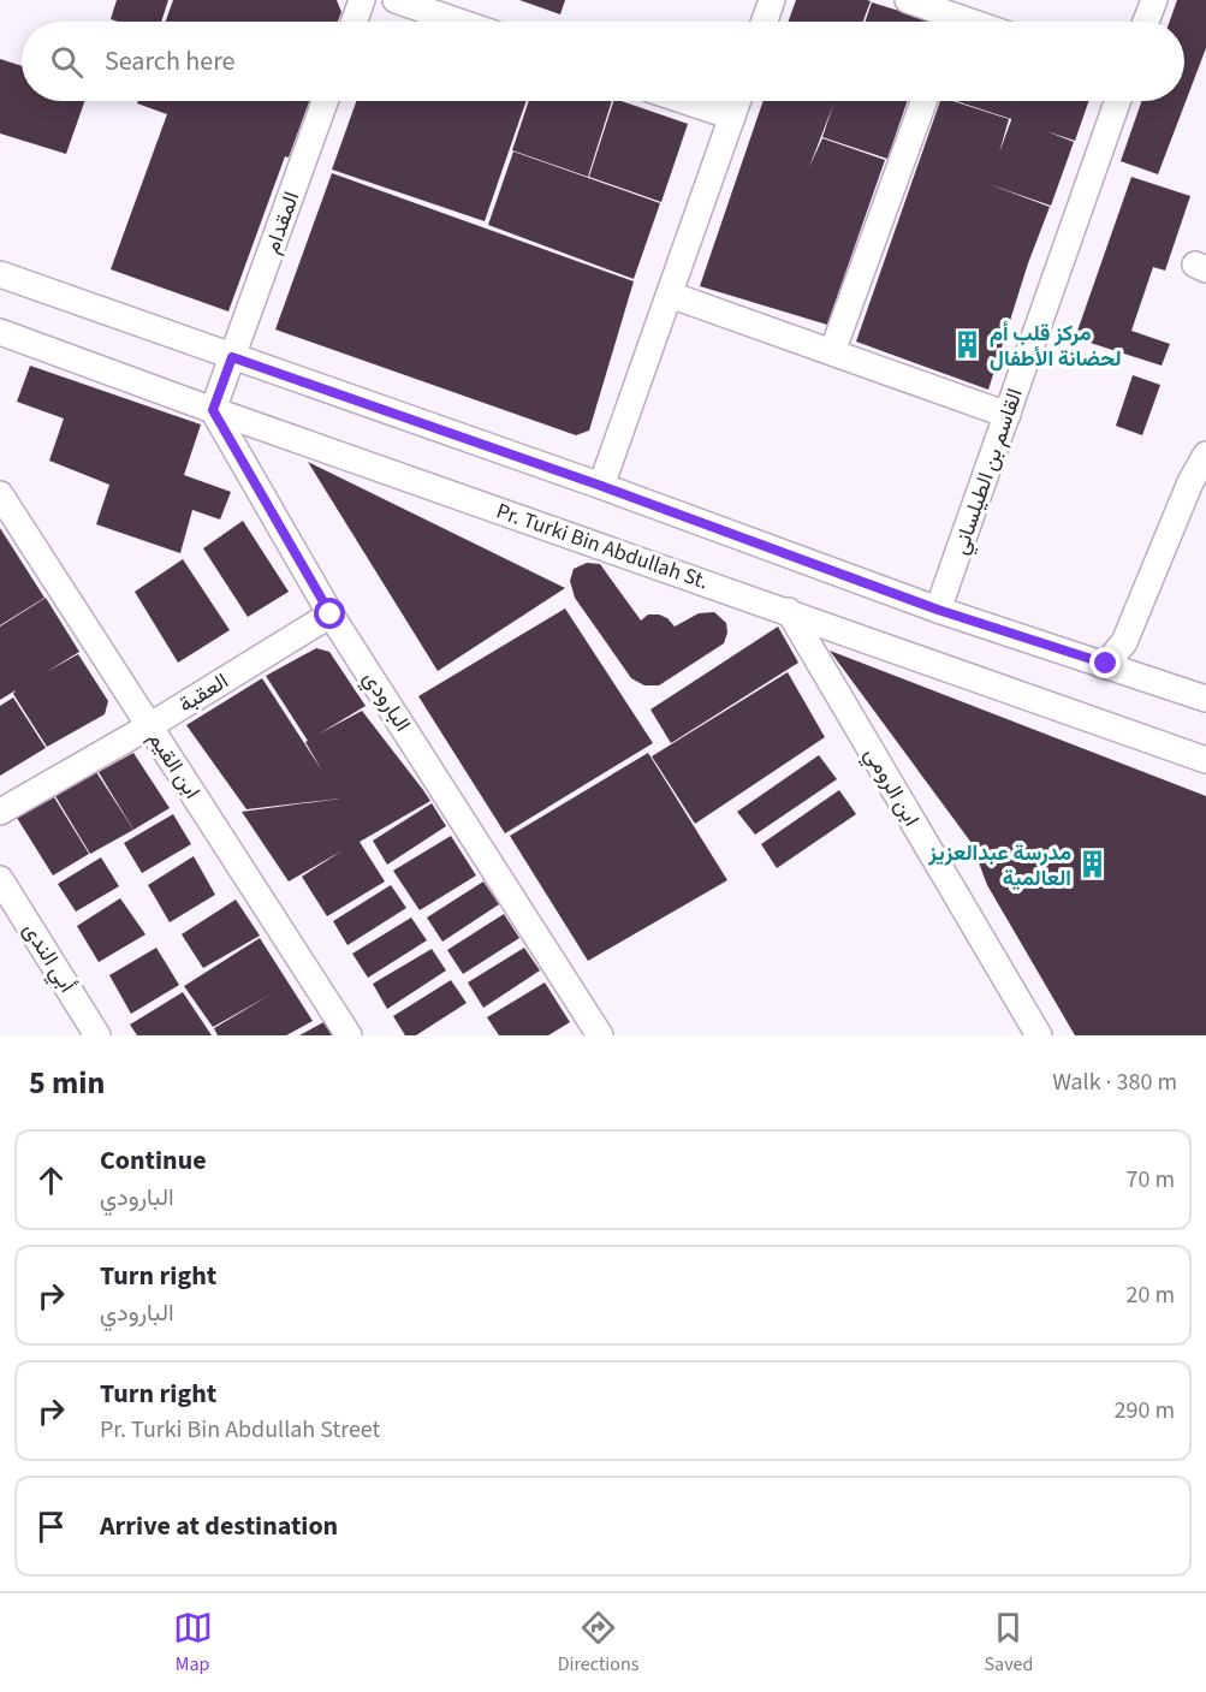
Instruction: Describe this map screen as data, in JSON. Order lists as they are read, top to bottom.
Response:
{
  "streets": {
    "street": [
      "المقدام",
      "القاسم بن الطيلساني",
      "Pr. Turki Bin Abdullah St.",
      "العقبة",
      "البارودي",
      "ابن القيم",
      "ابن الرومي",
      "أبي الندى"
    ]
  },
  "crossings": [
    ["Pr. Turki Bin Abdullah St.", "البارودي"],
    ["Pr. Turki Bin Abdullah St.", "ابن الرومي"],
    ["العقبة", "البارودي"],
    ["العقبة", "ابن القيم"]
  ],
  "places": {
    "building": ["مركز قلب أم لحضانة الأطفال", "مدرسة عبدالعزيز العالمية"]
  },
  "page": {
    "search": "Search here",
    "heading": ["5 min", "Walk · 380 m"],
    "list": [
      ["Continue", "البارودي", "70 m"],
      ["Turn right", "البارودي", "20 m"],
      ["Turn right", "Pr. Turki Bin Abdullah Street", "290 m"],
      "Arrive at destination"
    ],
    "nav": ["Map", "Directions", "Saved"]
  }
}
